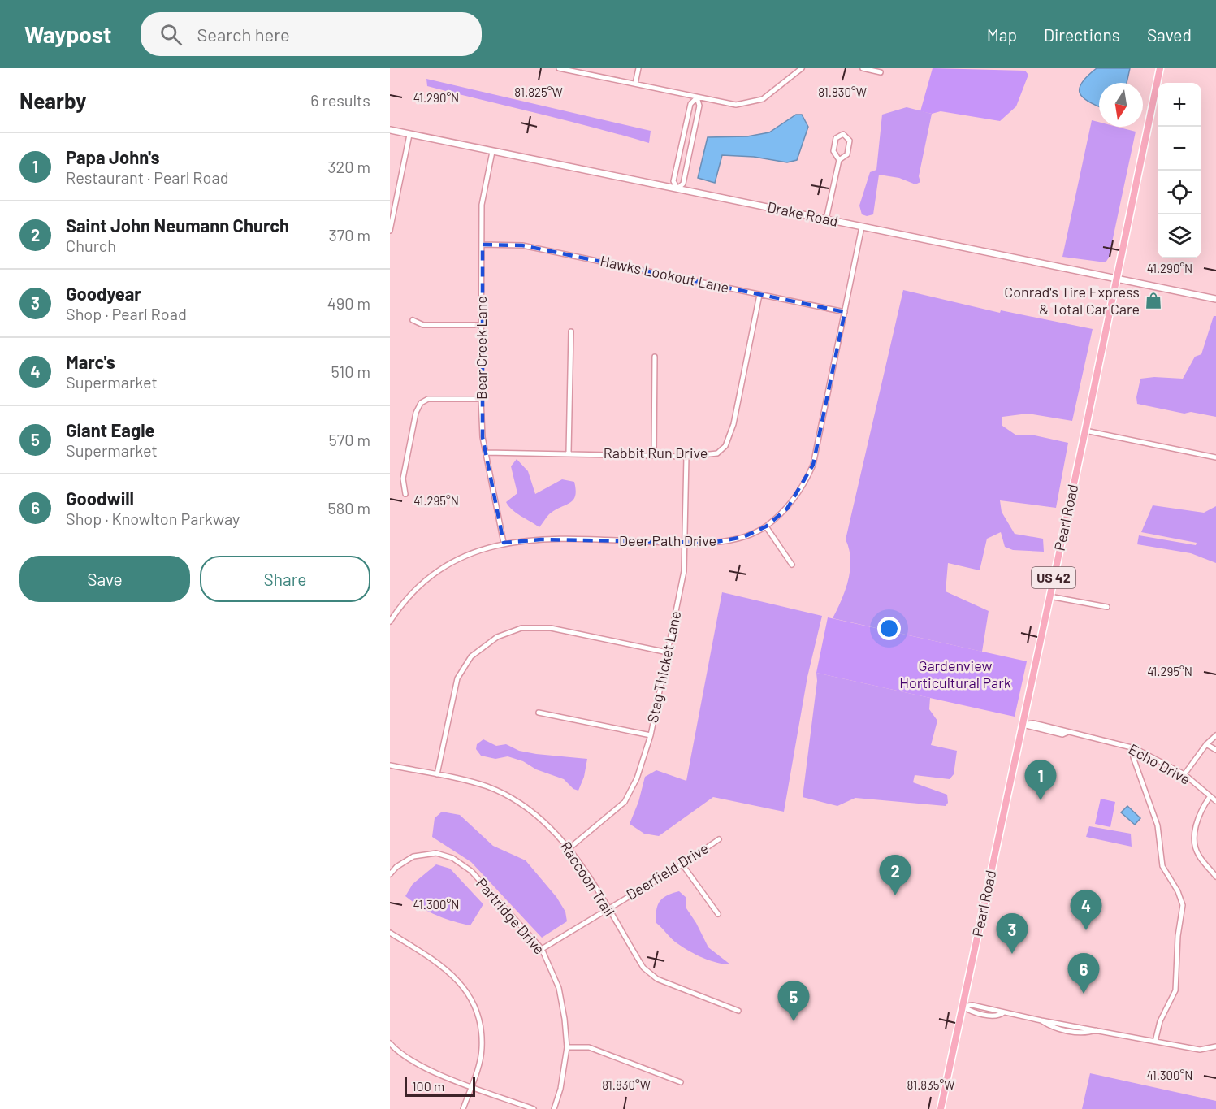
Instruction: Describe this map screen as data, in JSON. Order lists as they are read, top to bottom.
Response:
{
  "streets": {
    "main road": ["Pearl Road", "US 42"],
    "street": [
      "Drake Road",
      "Hawks Lookout Lane",
      "Bear Creek Lane",
      "Rabbit Run Drive",
      "Deer Path Drive",
      "Stag Thicket Lane",
      "Echo Drive",
      "Deerfield Drive",
      "Raccoon Trail",
      "Partridge Drive"
    ]
  },
  "crossings": [
    ["Drake Road", "Bear Creek Lane"],
    ["Drake Road", "Pearl Road"],
    ["Drake Road", "Deer Path Drive"],
    ["Hawks Lookout Lane", "Bear Creek Lane"],
    ["Hawks Lookout Lane", "Rabbit Run Drive"],
    ["Hawks Lookout Lane", "Deer Path Drive"],
    ["Bear Creek Lane", "Rabbit Run Drive"],
    ["Bear Creek Lane", "Deer Path Drive"],
    ["Rabbit Run Drive", "Stag Thicket Lane"],
    ["Pearl Road", "Echo Drive"],
    ["Deer Path Drive", "Stag Thicket Lane"],
    ["Stag Thicket Lane", "Raccoon Trail"],
    ["Deerfield Drive", "Raccoon Trail"],
    ["Deerfield Drive", "Partridge Drive"]
  ],
  "parks": ["Gardenview Horticultural Park"],
  "places": {
    "shop": ["Conrad's Tire Express & Total Car Care"]
  },
  "scale_bar": "100 m",
  "north": "bottom",
  "page": {
    "header": "Waypost",
    "search": "Search here",
    "nav": ["Map", "Directions", "Saved"],
    "heading": ["Nearby", "6 results"],
    "map_buttons": ["+", "−"],
    "list": [
      {
        "mark": "1",
        "name": "Papa John's",
        "note": "Restaurant · Pearl Road",
        "value": "320 m"
      },
      {
        "mark": "2",
        "name": "Saint John Neumann Church",
        "note": "Church",
        "value": "370 m"
      },
      {
        "mark": "3",
        "name": "Goodyear",
        "note": "Shop · Pearl Road",
        "value": "490 m"
      },
      {
        "mark": "4",
        "name": "Marc's",
        "note": "Supermarket",
        "value": "510 m"
      },
      {
        "mark": "5",
        "name": "Giant Eagle",
        "note": "Supermarket",
        "value": "570 m"
      },
      {
        "mark": "6",
        "name": "Goodwill",
        "note": "Shop · Knowlton Parkway",
        "value": "580 m"
      }
    ],
    "buttons": ["Save", "Share"],
    "pins": [
      "1",
      "2",
      "4",
      "3",
      "6",
      "5"
    ],
    "scale": "100 m"
  },
  "coordinates": [
    "81.825°W",
    "81.830°W",
    "41.290°N",
    "41.295°N",
    "41.300°N",
    "81.835°W"
  ]
}
